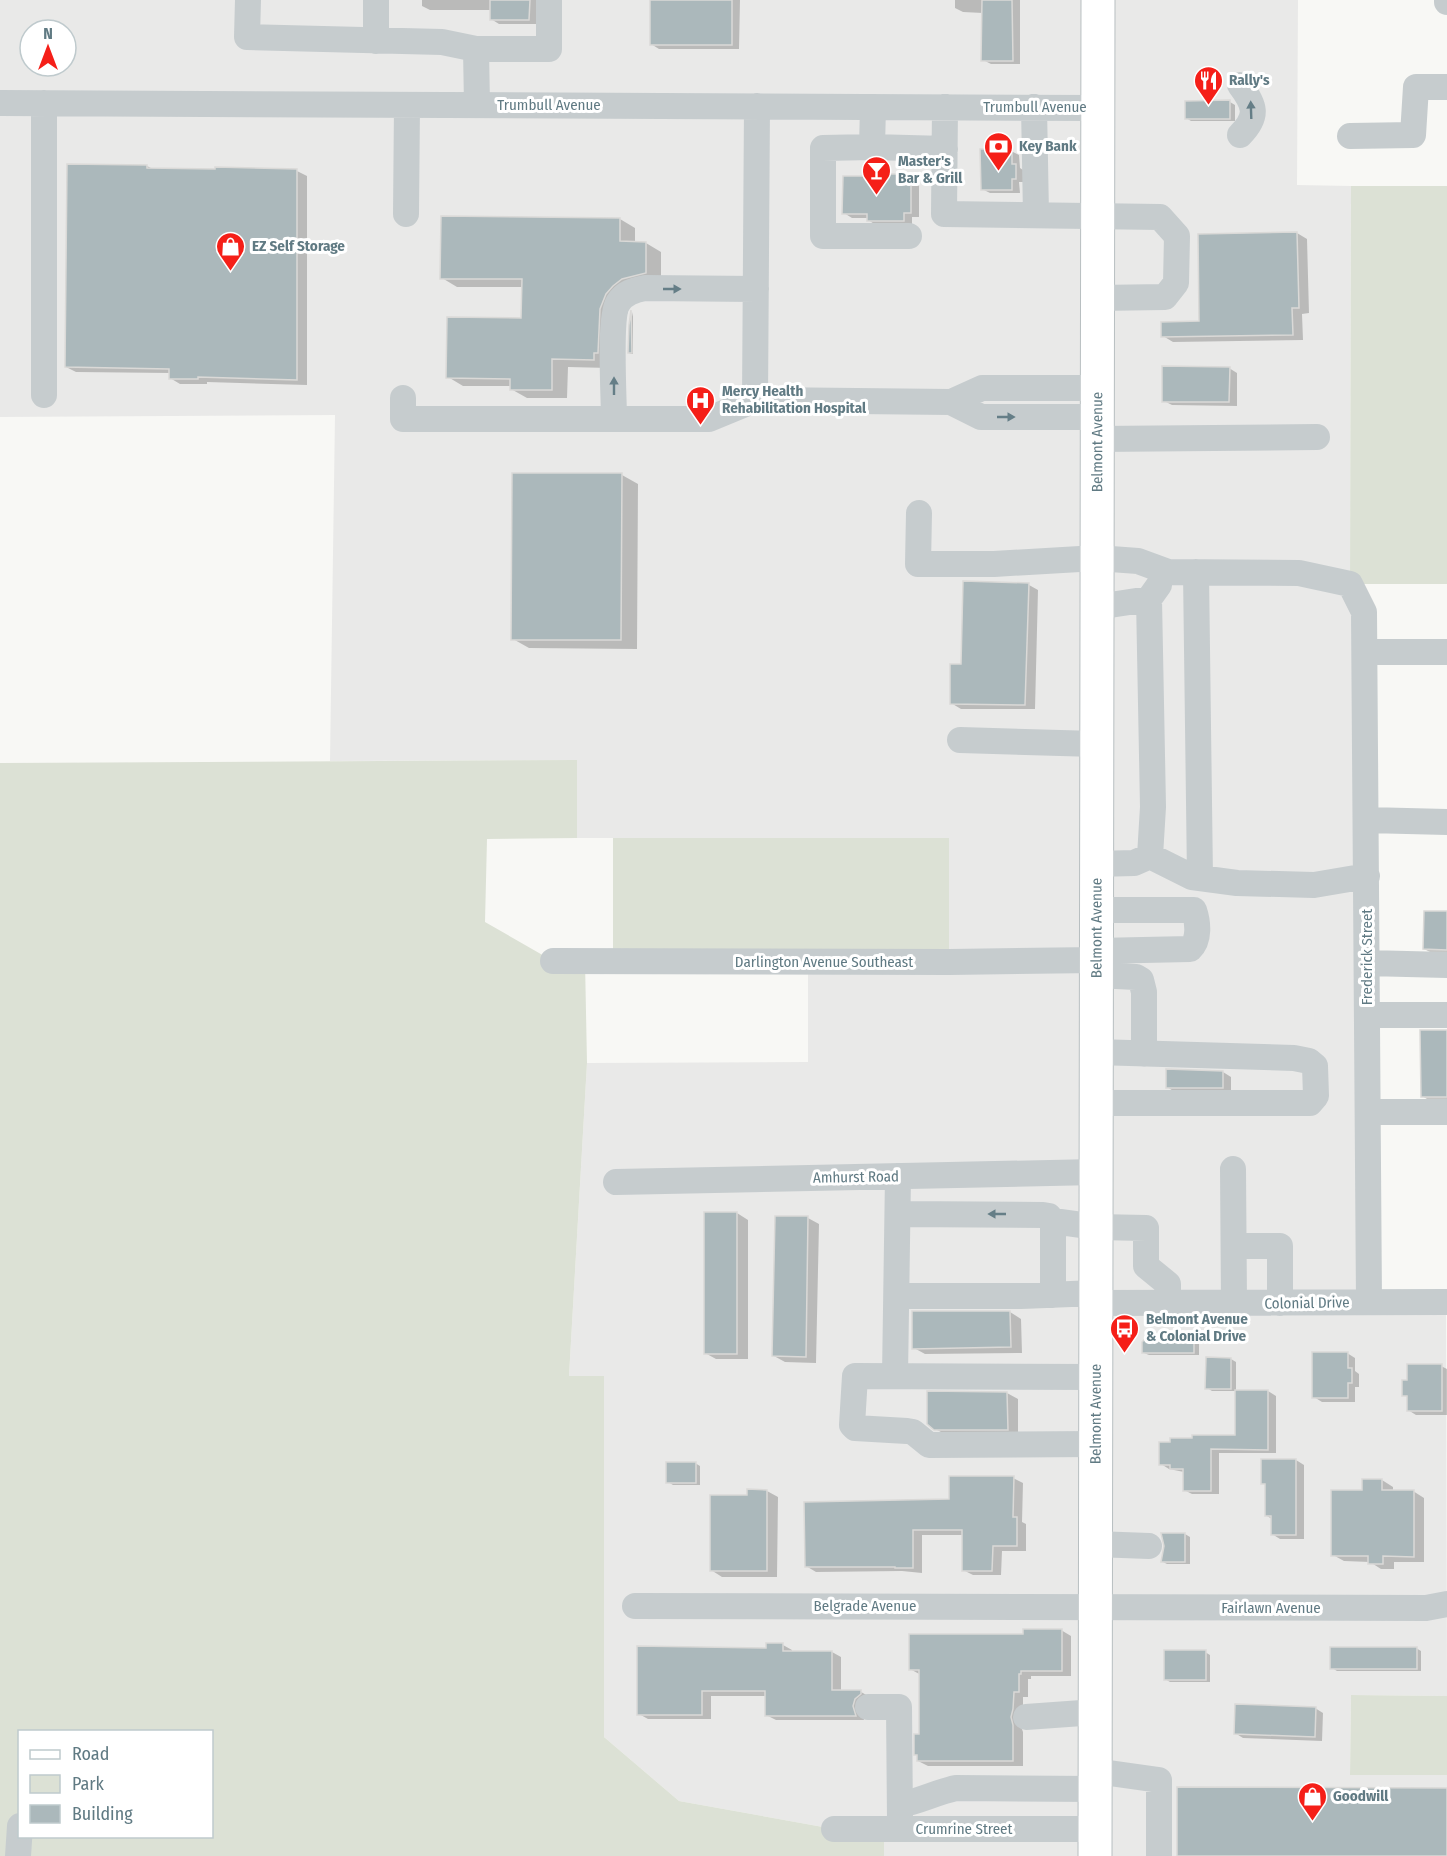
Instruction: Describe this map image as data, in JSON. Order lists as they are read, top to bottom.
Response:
{
  "streets": {
    "main road": ["Belmont Avenue"],
    "street": [
      "Trumbull Avenue",
      "Frederick Street",
      "Darlington Avenue Southeast",
      "Amhurst Road",
      "Colonial Drive",
      "Belgrade Avenue",
      "Fairlawn Avenue",
      "Crumrine Street"
    ]
  },
  "crossings": [
    ["Trumbull Avenue", "Belmont Avenue"],
    ["Belmont Avenue", "Darlington Avenue Southeast"],
    ["Belmont Avenue", "Amhurst Road"],
    ["Belmont Avenue", "Colonial Drive"],
    ["Belmont Avenue", "Belgrade Avenue"],
    ["Belmont Avenue", "Fairlawn Avenue"],
    ["Belmont Avenue", "Crumrine Street"],
    ["Frederick Street", "Colonial Drive"],
    ["Belgrade Avenue", "Fairlawn Avenue"]
  ],
  "places": {
    "restaurant": ["Rally's"],
    "bank": ["Key Bank"],
    "bar": ["Master's Bar & Grill"],
    "shop": ["EZ Self Storage", "Goodwill"],
    "hospital": ["Mercy Health Rehabilitation Hospital"],
    "bus stop": ["Belmont Avenue & Colonial Drive"]
  },
  "legend": ["Road", "Park", "Building"],
  "north": "top"
}
